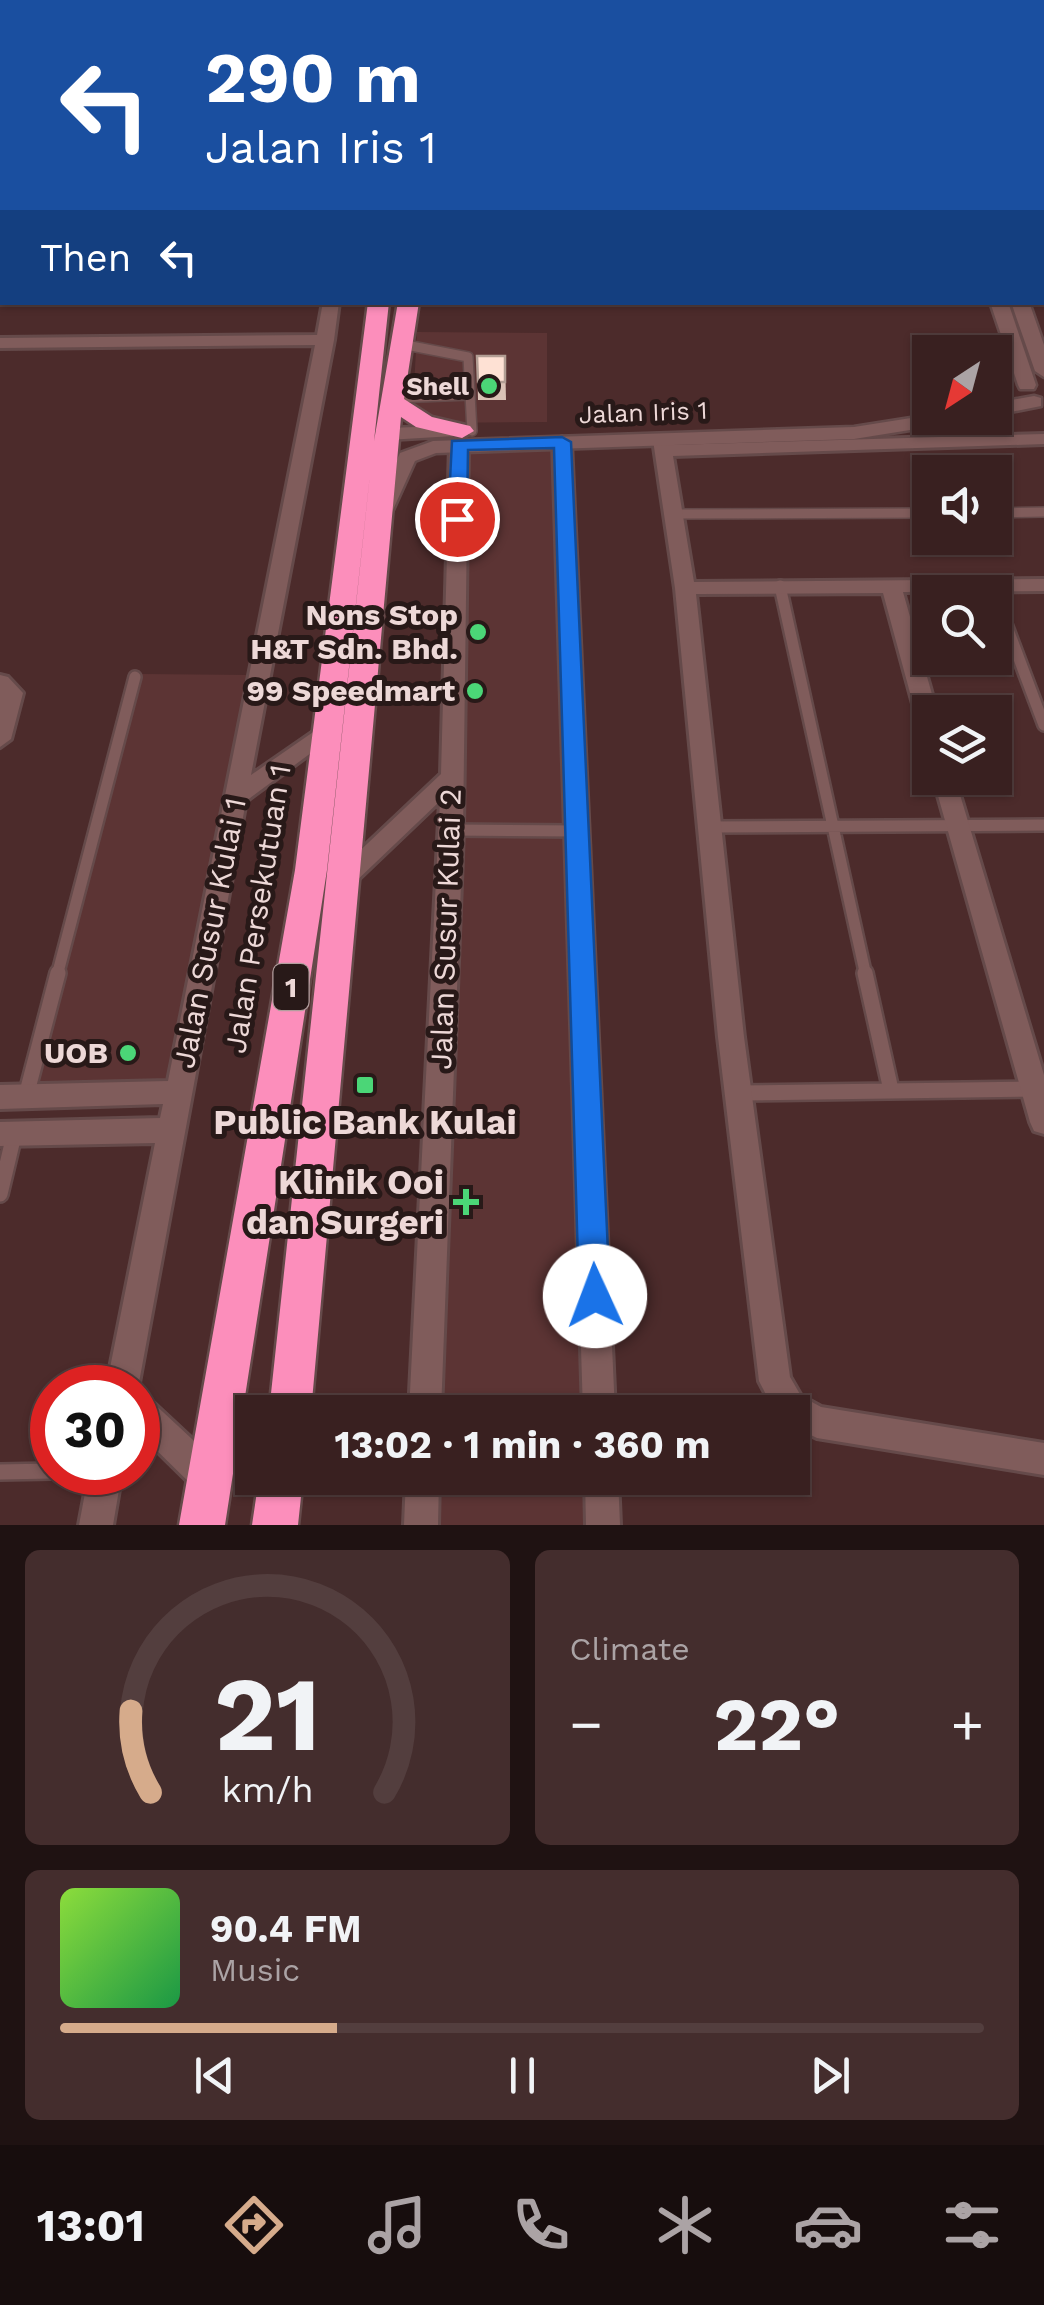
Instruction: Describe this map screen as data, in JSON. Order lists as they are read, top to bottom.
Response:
{
  "streets": {
    "highway": ["Jalan Persekutuan 1", "1"],
    "main road": ["Jalan Iris 1"],
    "street": ["Jalan Susur Kulai 2", "Jalan Susur Kulai 1"]
  },
  "crossings": [
    ["Jalan Iris 1", "Jalan Persekutuan 1"],
    ["Jalan Iris 1", "Jalan Susur Kulai 2"]
  ],
  "places": {
    "other": [
      "Shell",
      "Nons Stop H&T Sdn. Bhd.",
      "99 Speedmart",
      "UOB"
    ],
    "transit": ["Public Bank Kulai"],
    "health": ["Klinik Ooi dan Surgeri"]
  },
  "north": "bottom left",
  "page": {
    "turn": ["290 m", "Jalan Iris 1"],
    "then": "Then",
    "limit": "30",
    "trip": "13:02 · 1 min · 360 m",
    "tile": "Climate",
    "heat": ["−", "22°", "+"],
    "song": ["90.4 FM", "Music"],
    "tabs": "13:01",
    "gauge": ["21", "km/h"]
  }
}
